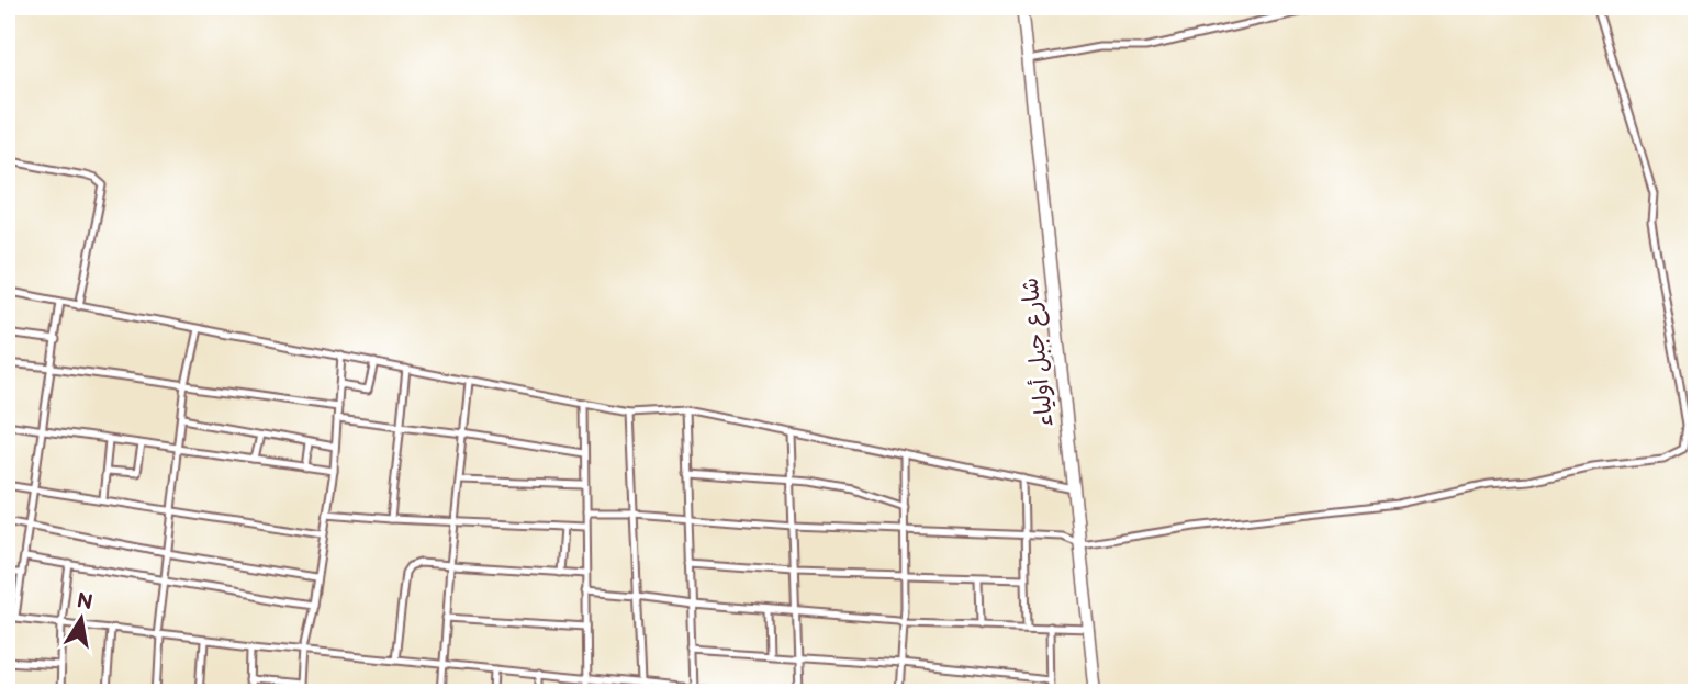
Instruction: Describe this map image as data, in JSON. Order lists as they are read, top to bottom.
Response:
{
  "streets": {
    "highway": ["شارع جبل أولياء"]
  },
  "north": "top"
}
